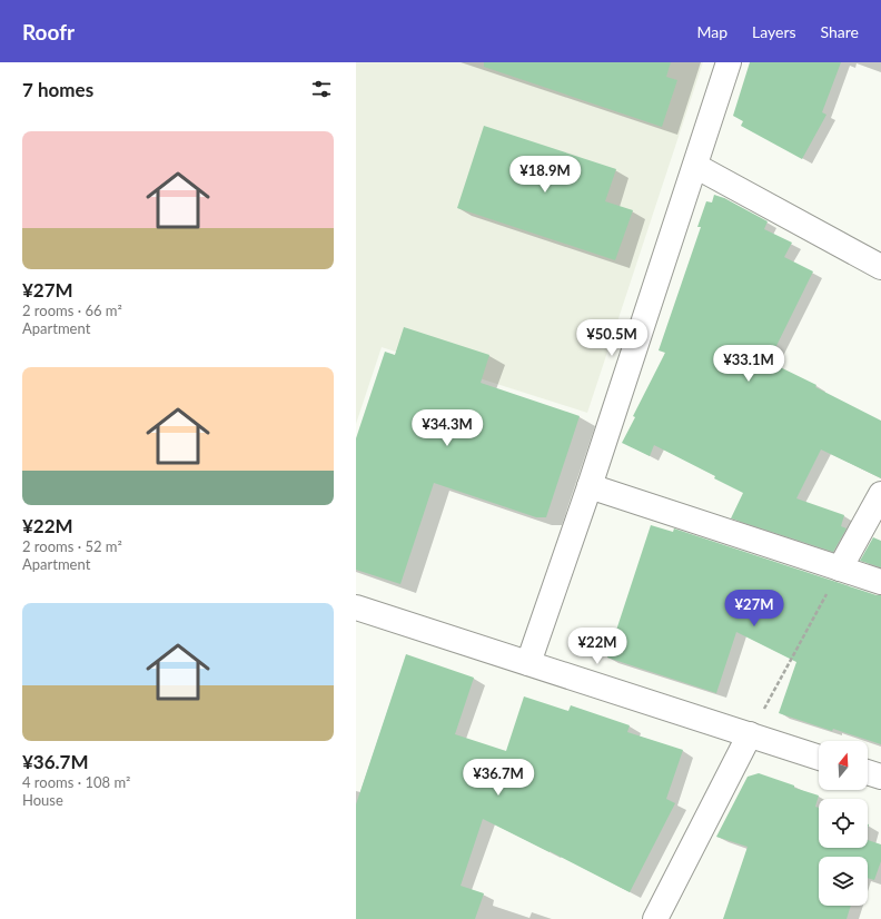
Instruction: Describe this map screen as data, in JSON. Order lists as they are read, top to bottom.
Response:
{
  "north": "top",
  "page": {
    "header": "Roofr",
    "nav": ["Map", "Layers", "Share"],
    "heading": "7 homes",
    "list": [
      {
        "name": "¥27M",
        "note": "2 rooms · 66 m² · Apartment"
      },
      {
        "name": "¥22M",
        "note": "2 rooms · 52 m² · Apartment"
      },
      {
        "name": "¥36.7M",
        "note": "4 rooms · 108 m² · House"
      }
    ],
    "price": [
      "¥18.9M",
      "¥50.5M",
      "¥33.1M",
      "¥34.3M",
      "¥27M",
      "¥22M",
      "¥36.7M"
    ]
  }
}
